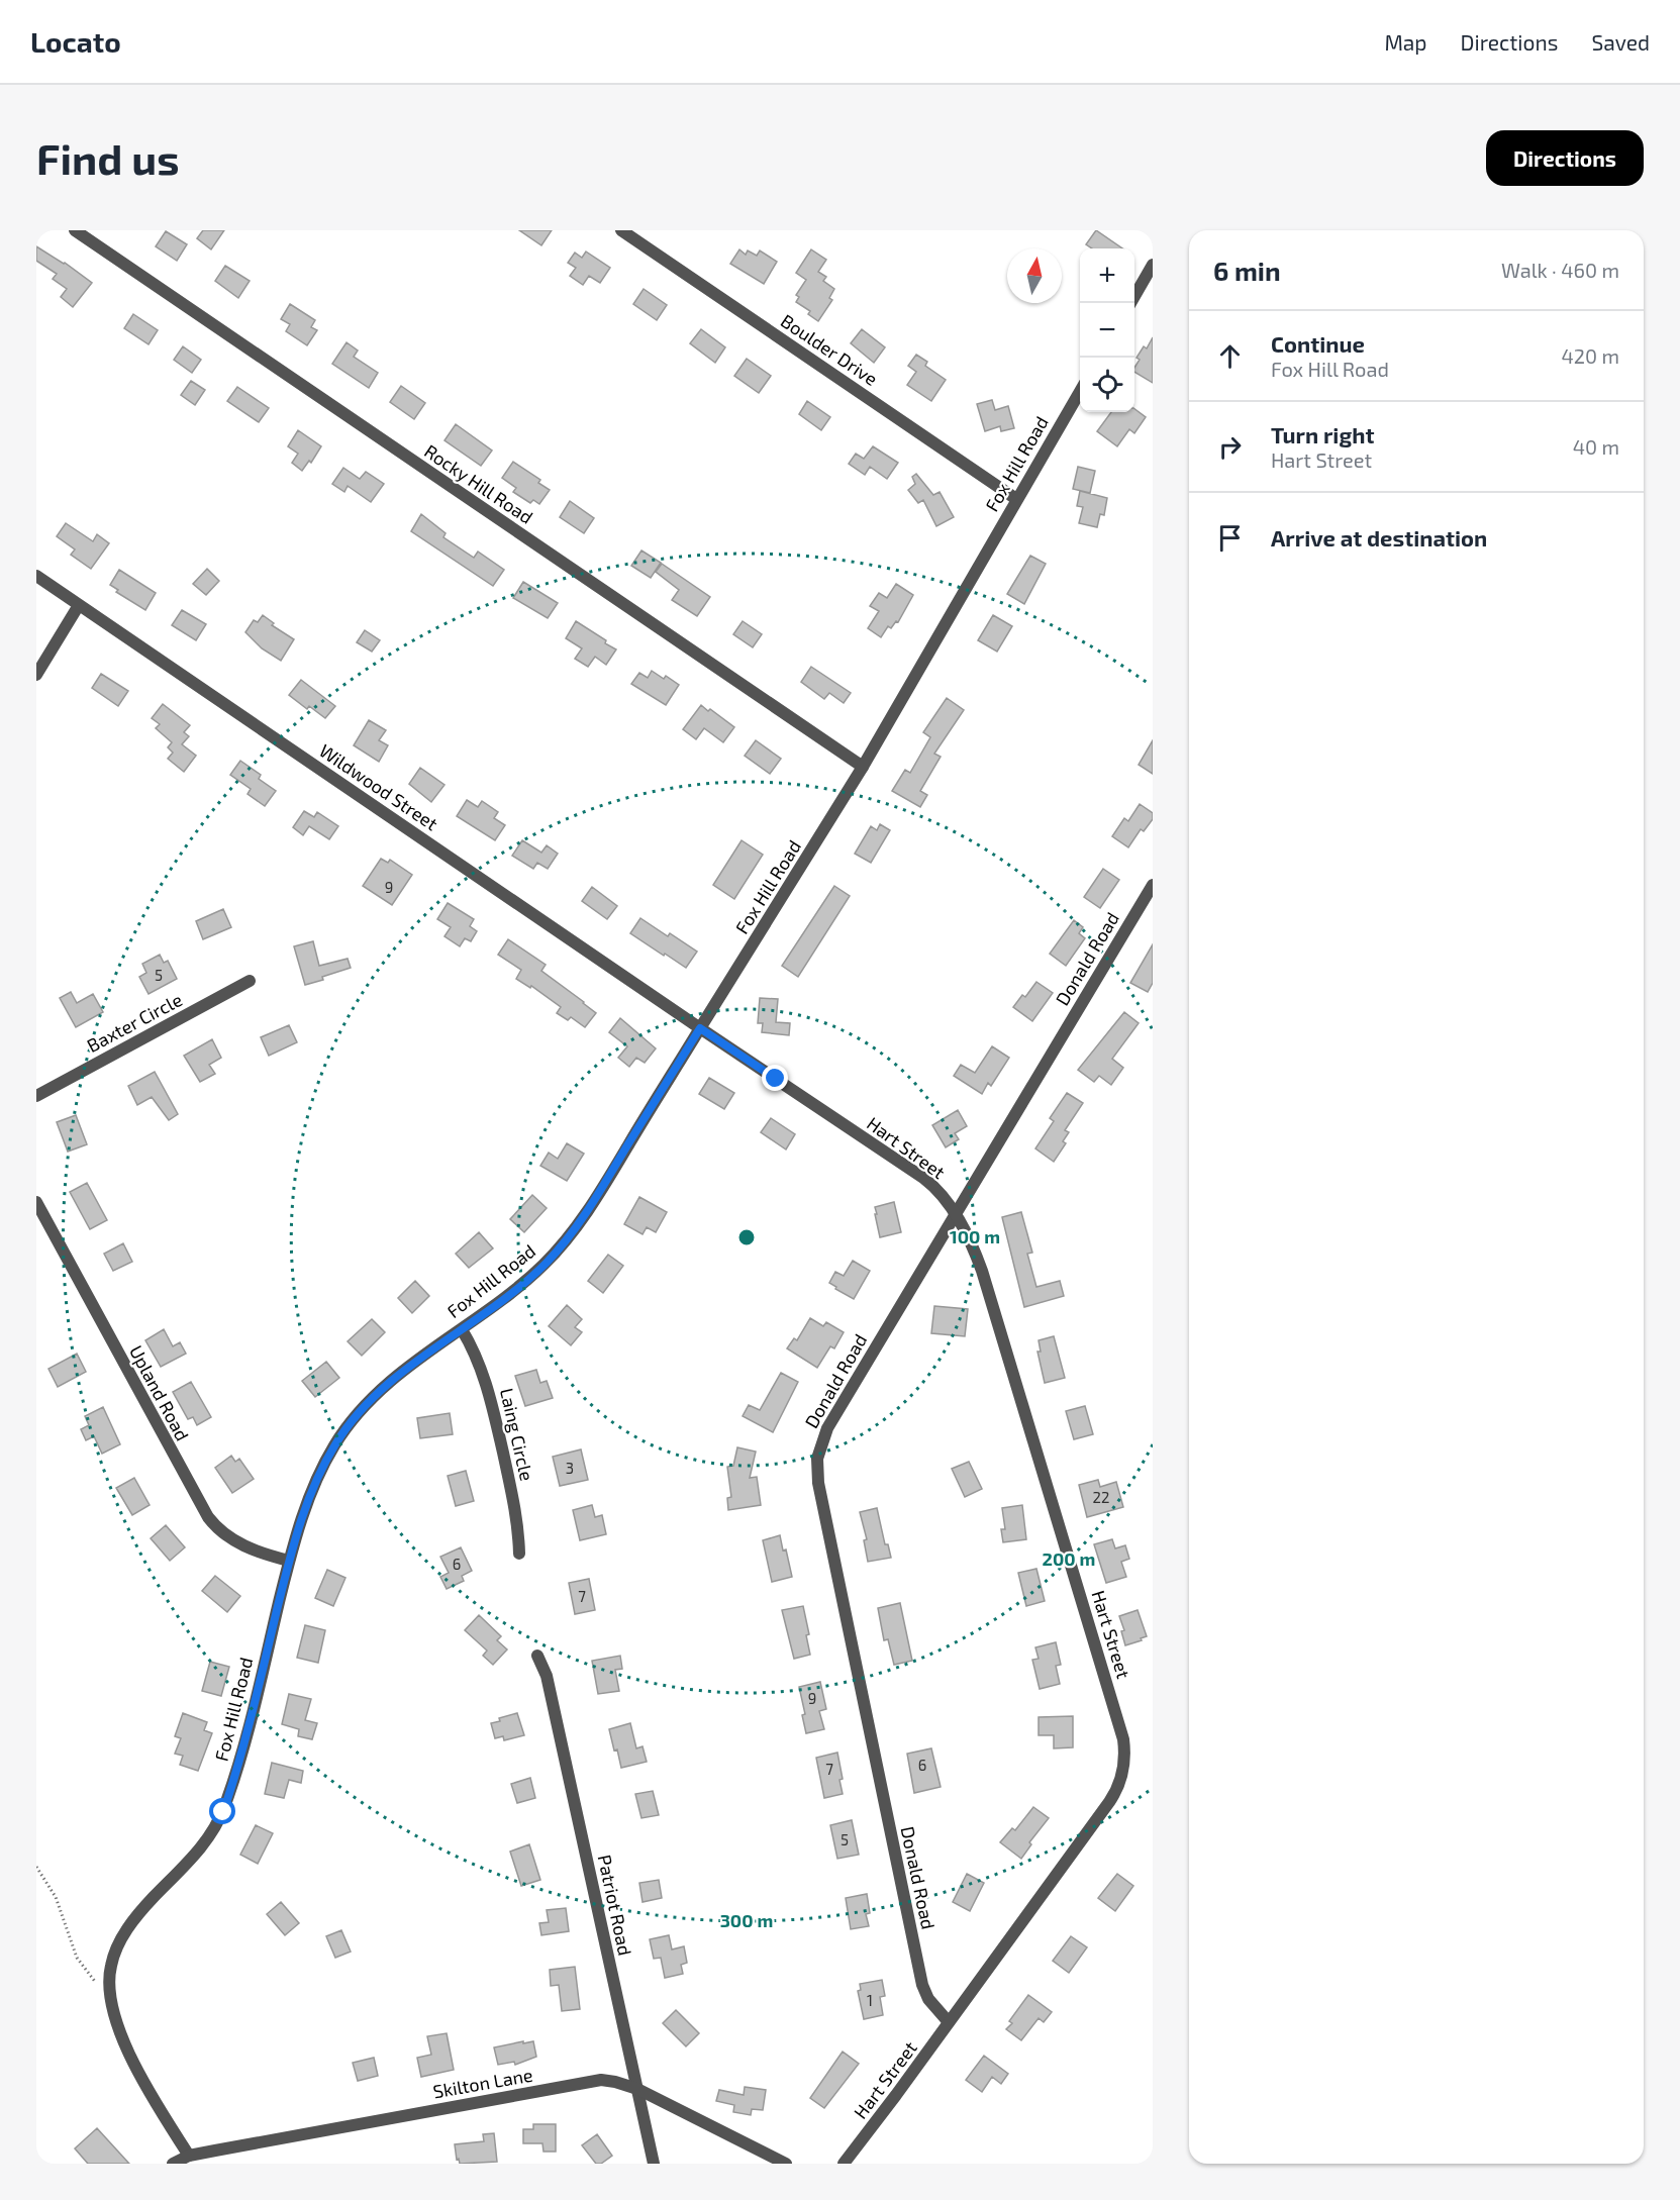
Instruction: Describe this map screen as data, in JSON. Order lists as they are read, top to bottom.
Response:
{
  "streets": {
    "street": [
      "Boulder Drive",
      "Fox Hill Road",
      "Rocky Hill Road",
      "Wildwood Street",
      "Donald Road",
      "Baxter Circle",
      "Hart Street",
      "Upland Road",
      "Laing Circle",
      "Patriot Road",
      "Skilton Lane"
    ]
  },
  "crossings": [
    ["Boulder Drive", "Fox Hill Road"],
    ["Fox Hill Road", "Rocky Hill Road"],
    ["Fox Hill Road", "Wildwood Street"],
    ["Fox Hill Road", "Hart Street"],
    ["Fox Hill Road", "Upland Road"],
    ["Fox Hill Road", "Laing Circle"],
    ["Fox Hill Road", "Skilton Lane"],
    ["Wildwood Street", "Hart Street"],
    ["Donald Road", "Hart Street"],
    ["Patriot Road", "Skilton Lane"]
  ],
  "house_numbers": [
    "9",
    "5",
    "3",
    "22",
    "6",
    "7",
    "9",
    "6",
    "7",
    "5",
    "1"
  ],
  "north": "top",
  "page": {
    "header": "Locato",
    "nav": ["Map", "Directions", "Saved"],
    "buttons": "Directions",
    "title": "Find us",
    "heading": ["6 min", "Walk · 460 m"],
    "map_buttons": ["+", "−"],
    "list": [
      ["Continue", "Fox Hill Road", "420 m"],
      ["Turn right", "Hart Street", "40 m"],
      "Arrive at destination"
    ]
  },
  "rings": ["100 m", "200 m", "300 m"]
}
